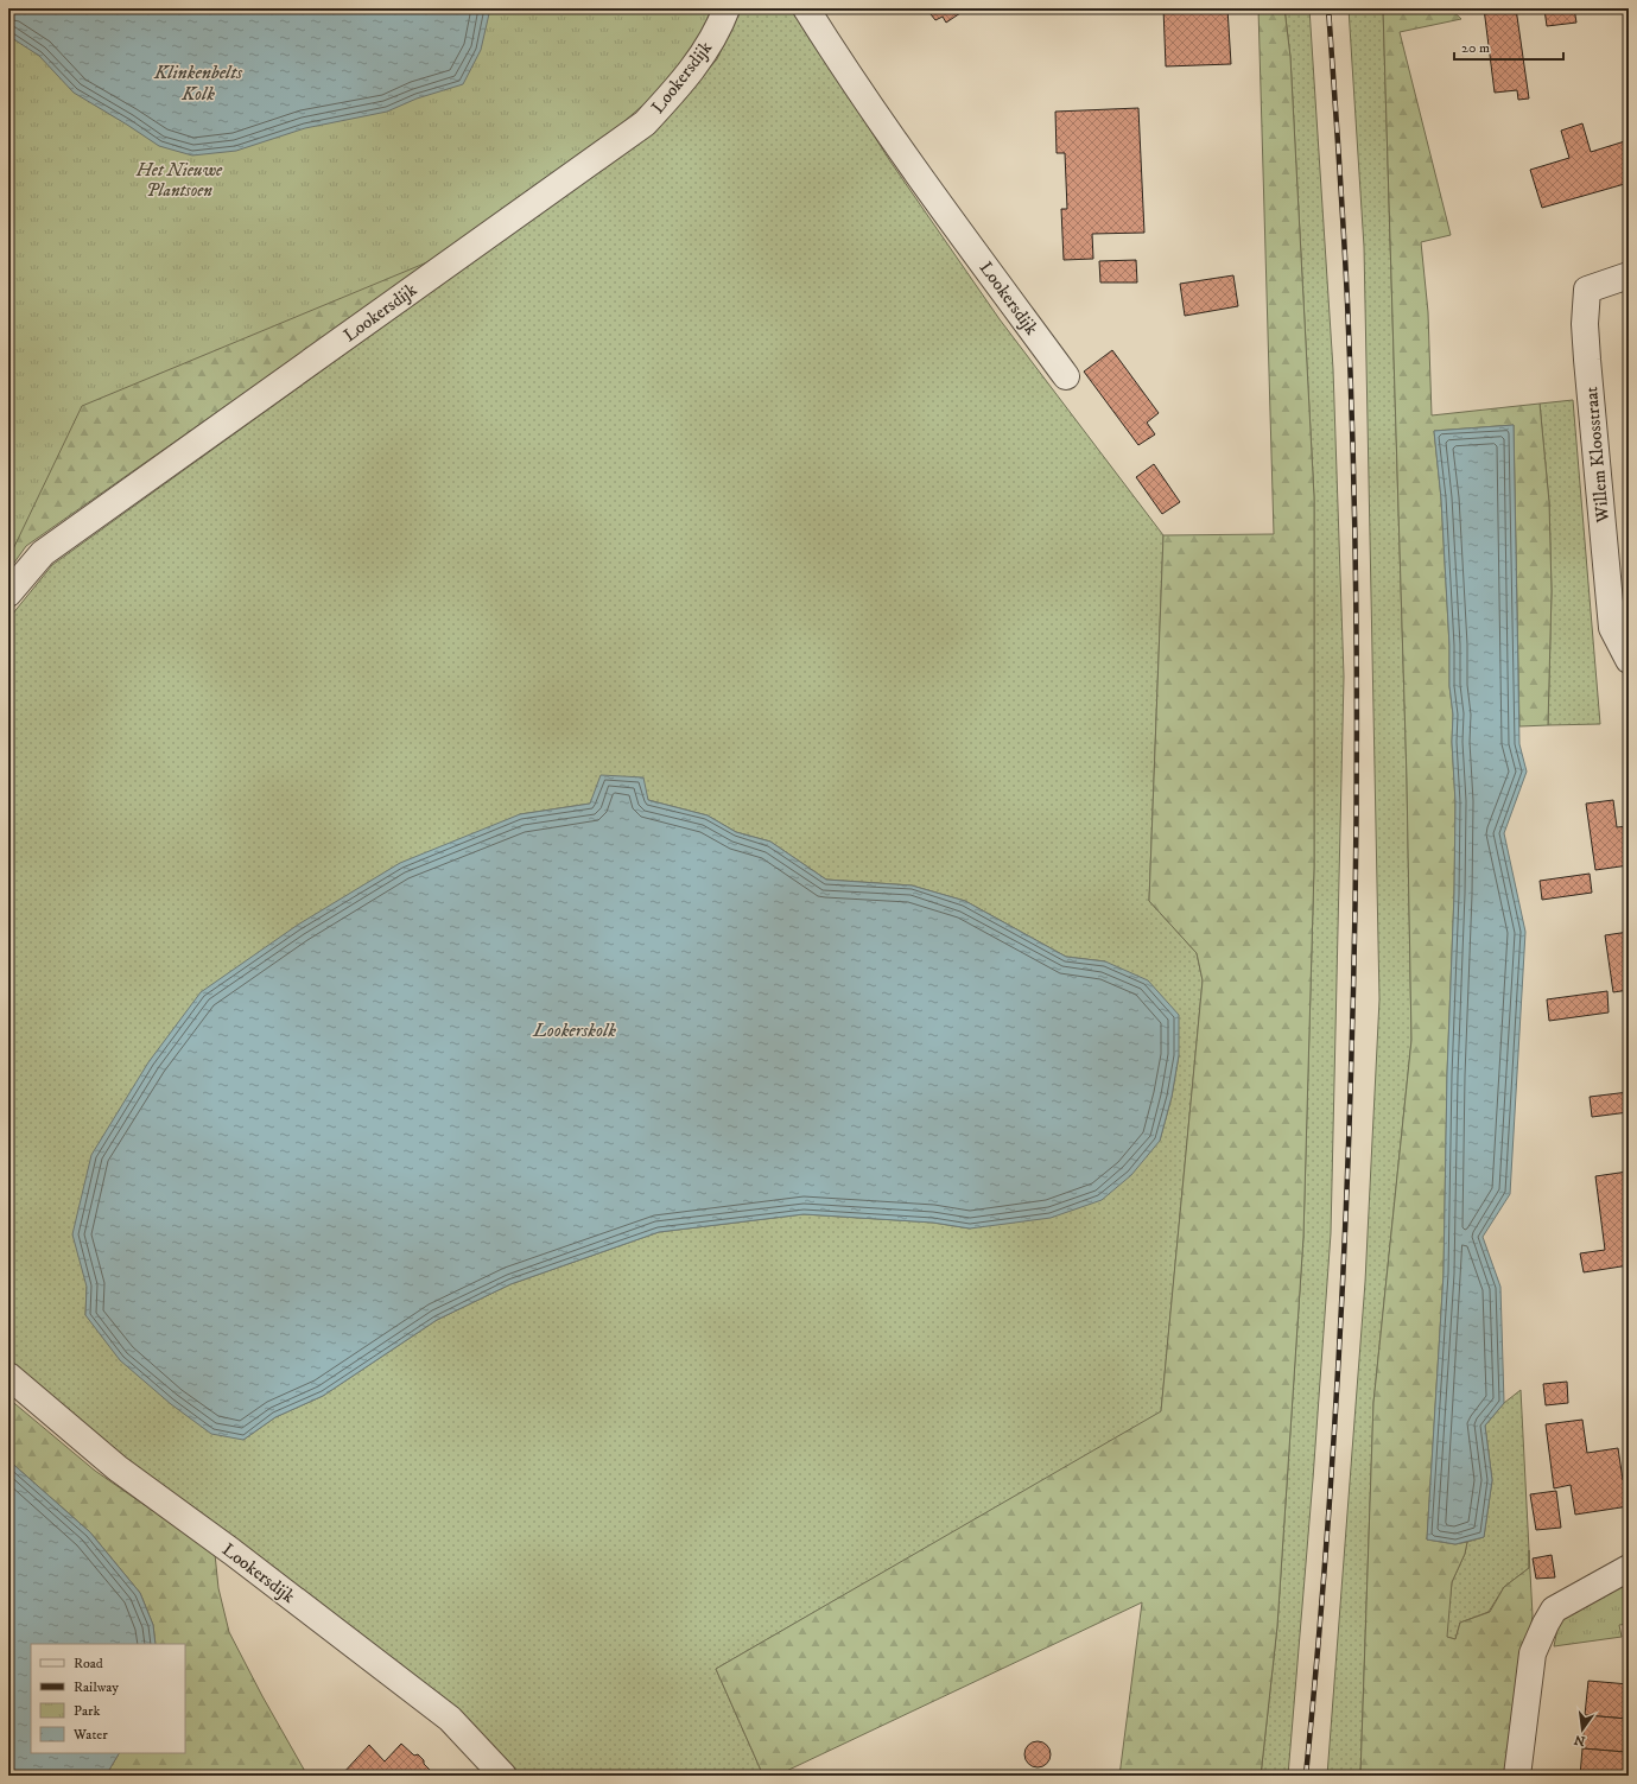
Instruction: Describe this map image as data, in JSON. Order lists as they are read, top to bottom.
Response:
{
  "streets": {
    "street": ["Lookersdijk", "Willem Kloosstraat"]
  },
  "water": ["Klinkenbelts Kolk", "Lookerskolk"],
  "parks": ["Het Nieuwe Plantsoen"],
  "legend": [
    "Road",
    "Railway",
    "Park",
    "Water"
  ],
  "scale_bar": "20 m",
  "north": "bottom"
}
